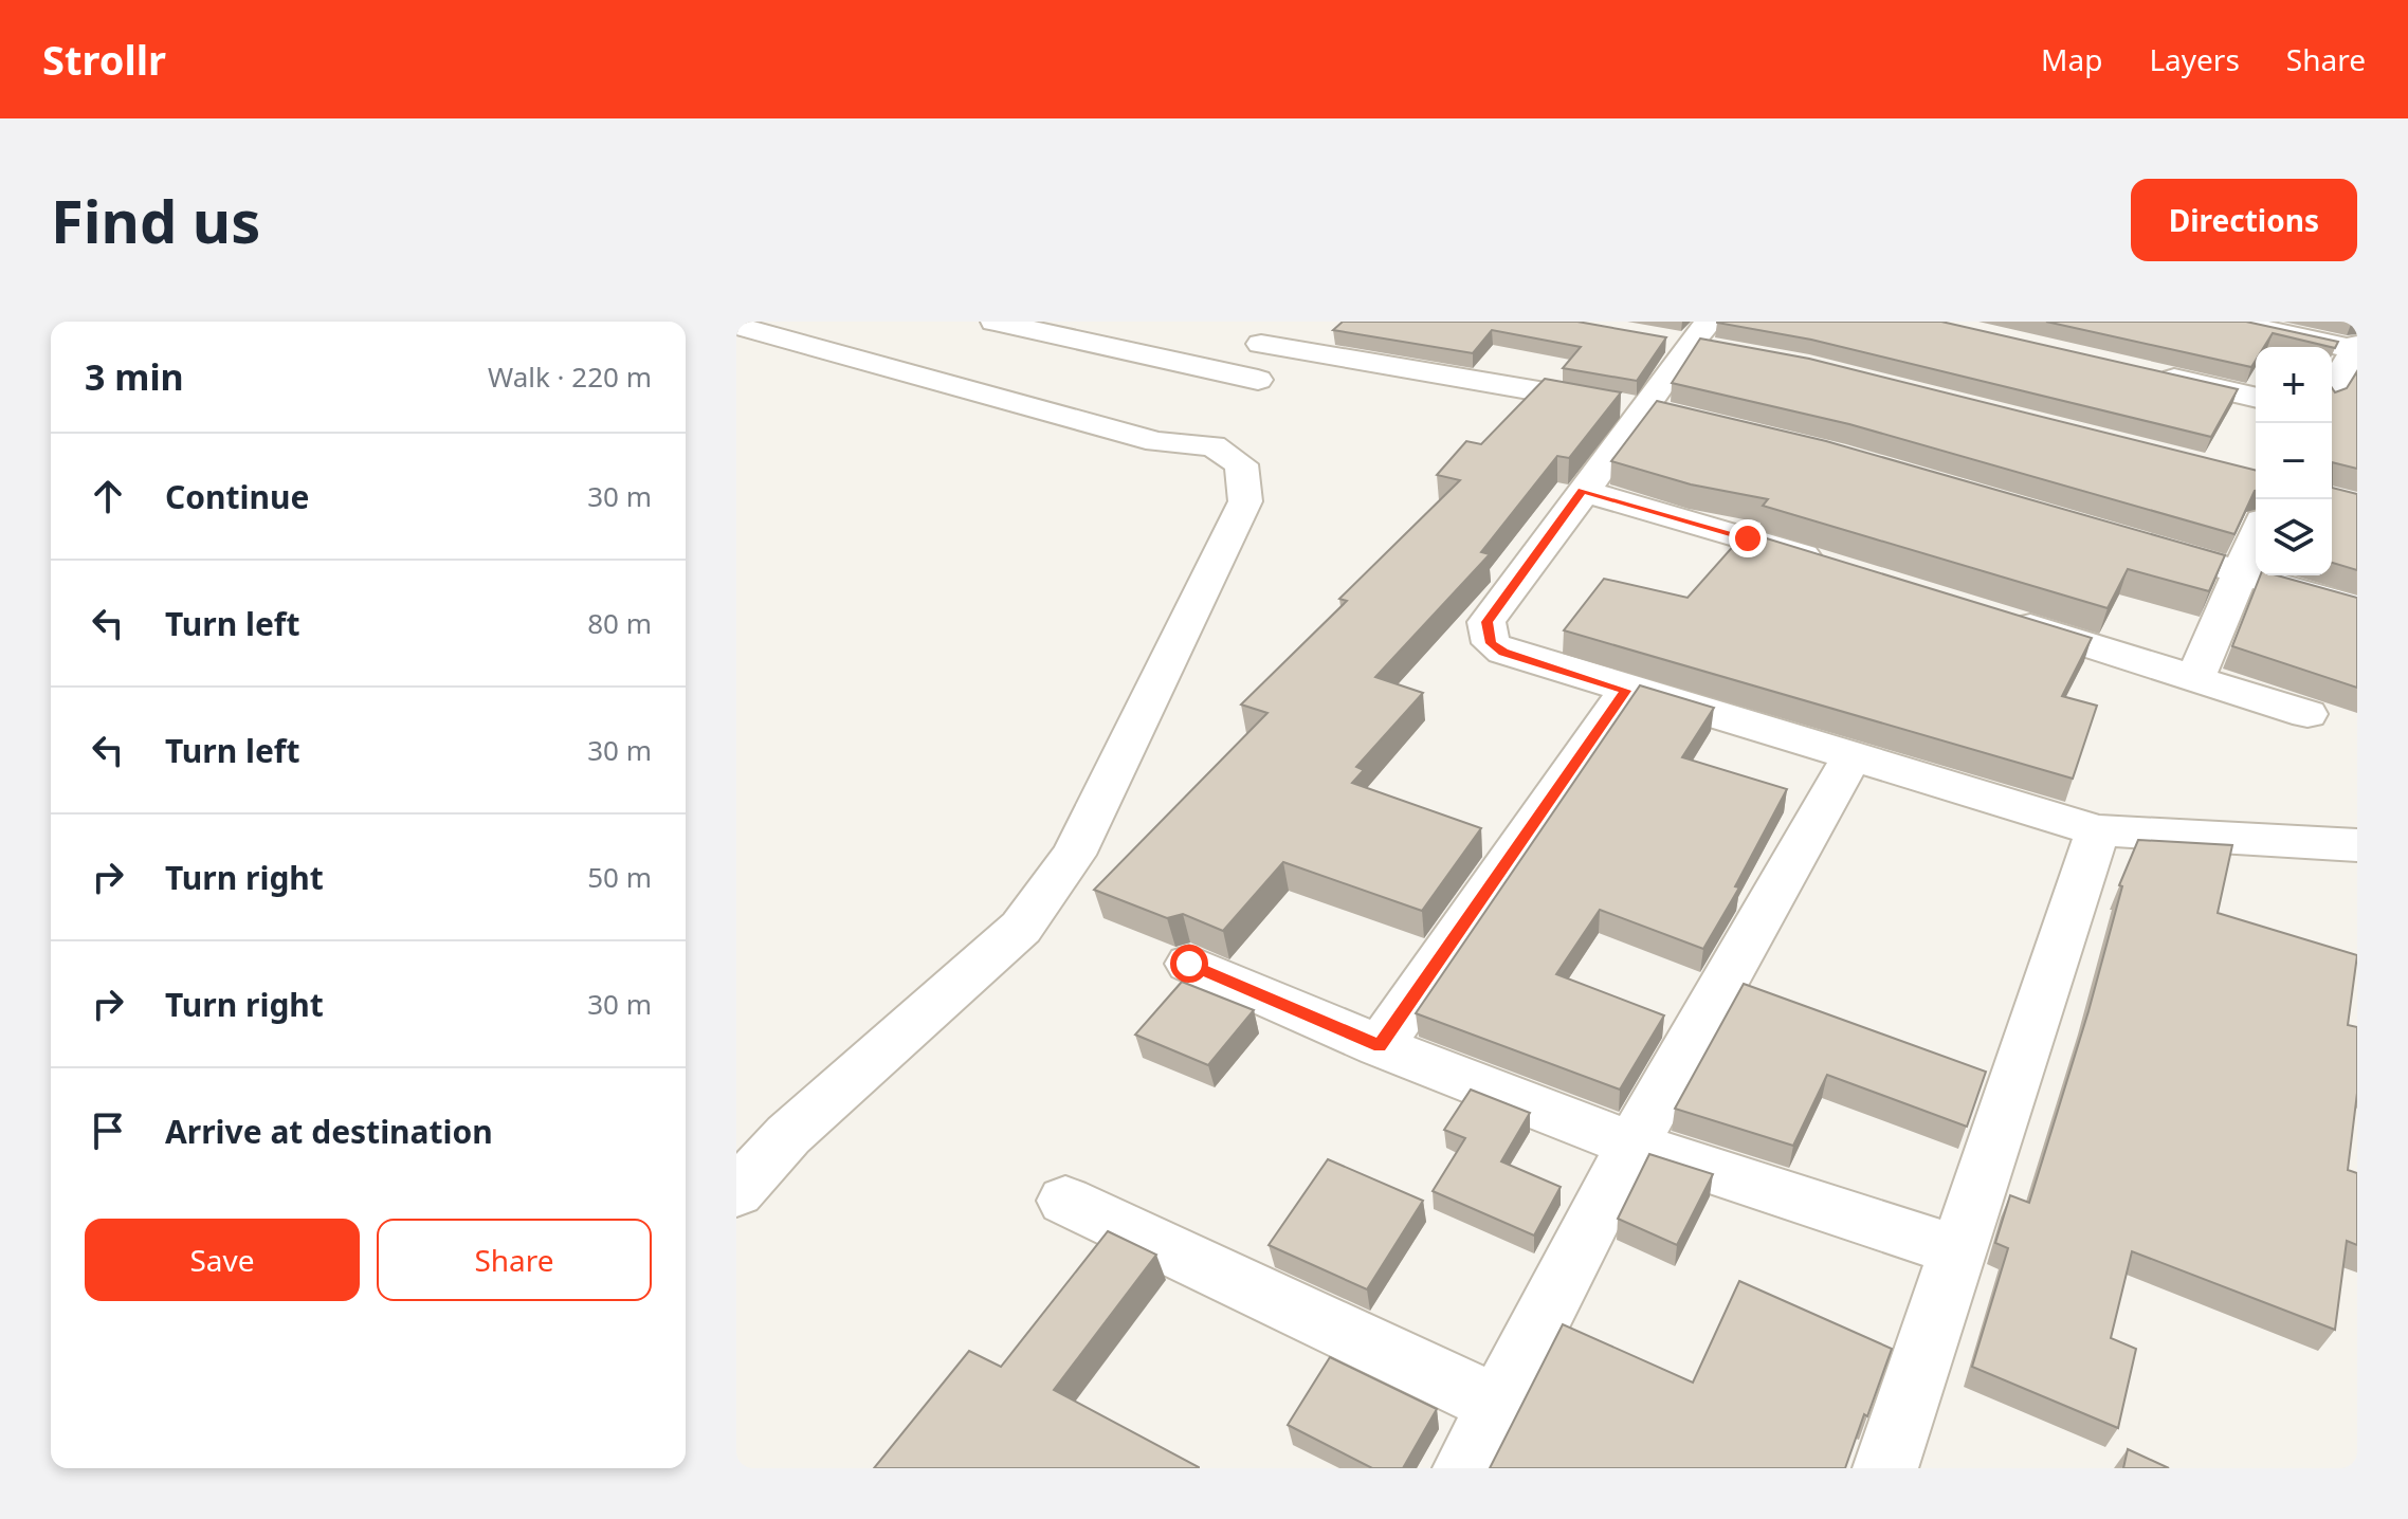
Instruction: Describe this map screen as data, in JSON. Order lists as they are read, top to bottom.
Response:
{
  "page": {
    "header": "Strollr",
    "nav": ["Map", "Layers", "Share"],
    "buttons": [
      "Directions",
      ["Save", "Share"]
    ],
    "title": "Find us",
    "heading": ["3 min", "Walk · 220 m"],
    "map_buttons": ["+", "−"],
    "list": [
      ["Continue", "30 m"],
      ["Turn left", "80 m"],
      ["Turn left", "30 m"],
      ["Turn right", "50 m"],
      ["Turn right", "30 m"],
      "Arrive at destination"
    ]
  }
}
